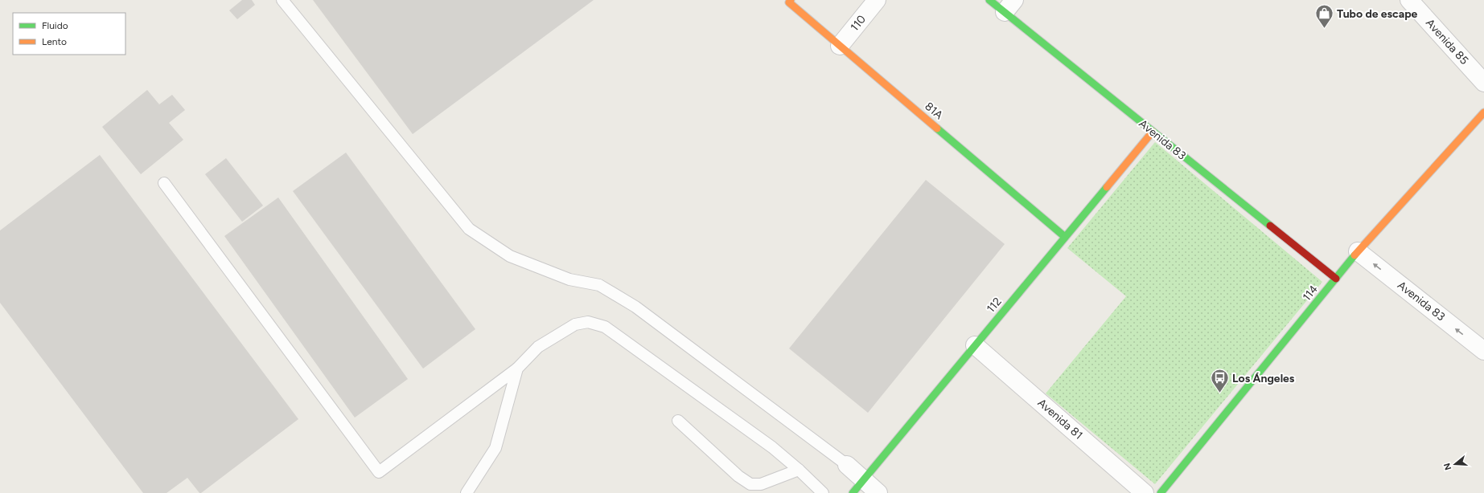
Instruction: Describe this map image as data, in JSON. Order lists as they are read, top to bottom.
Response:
{
  "streets": {
    "street": [
      "110",
      "Avenida 85",
      "81A",
      "Avenida 83",
      "114",
      "112",
      "Avenida 81"
    ]
  },
  "crossings": [
    ["110", "81A"],
    ["81A", "112"],
    ["Avenida 83", "114"],
    ["Avenida 83", "112"],
    ["112", "Avenida 81"]
  ],
  "places": {
    "shop": ["Tubo de escape"],
    "bus stop": ["Los Ángeles"]
  },
  "legend": ["Fluido", "Lento"],
  "north": "left"
}
